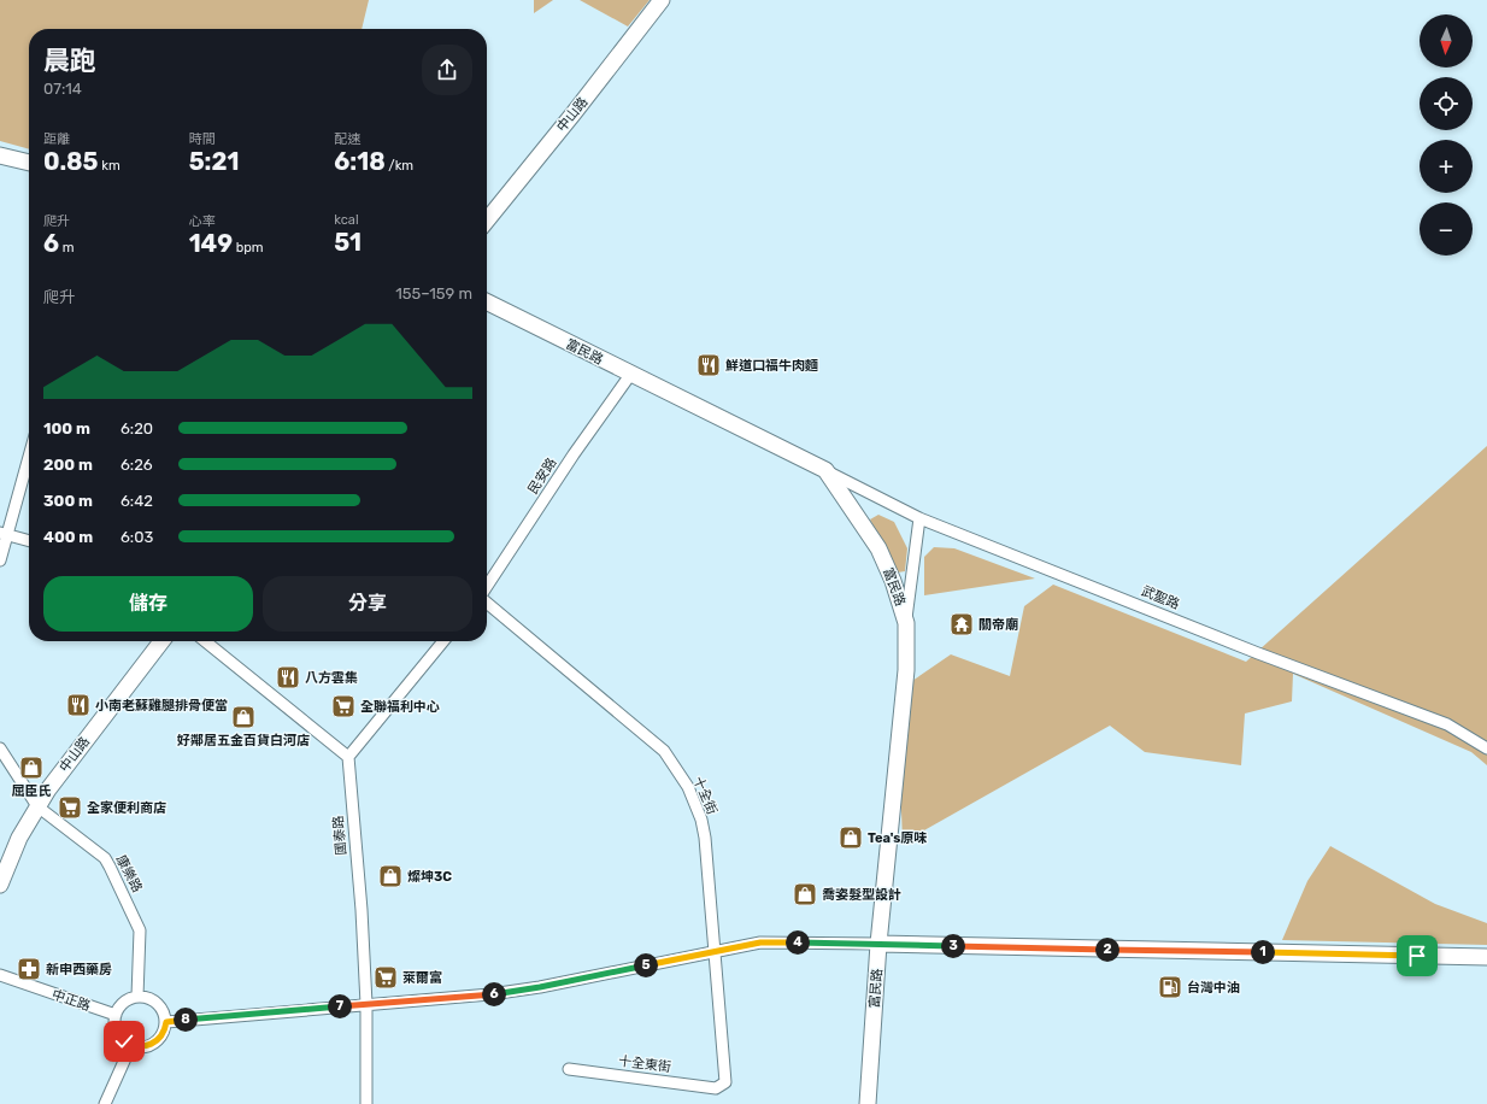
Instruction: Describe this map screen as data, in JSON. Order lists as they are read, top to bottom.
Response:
{
  "streets": {
    "main road": ["中山路", "富民路"],
    "street": [
      "民安路",
      "武聖路",
      "十全街",
      "國泰路",
      "康樂路",
      "中正路",
      "十全東街"
    ]
  },
  "crossings": [
    ["中山路", "康樂路"],
    ["富民路", "民安路"],
    ["富民路", "武聖路"],
    ["十全街", "十全東街"],
    ["康樂路", "中正路"]
  ],
  "places": {
    "restaurant": ["鮮道口福牛肉麵", "八方雲集", "小南老蘇雞腿排骨便當"],
    "temple": ["關帝廟"],
    "supermarket": ["全聯福利中心", "全家便利商店", "萊爾富"],
    "shop": [
      "好鄰居五金百貨白河店",
      "屈臣氏",
      "Tea's原味",
      "燦坤3C",
      "喬姿髮型設計"
    ],
    "pharmacy": ["新申西藥房"],
    "fuel station": ["台灣中油"]
  },
  "north": "bottom",
  "page": {
    "map_buttons": ["+", "−"],
    "heading": ["晨跑", "07:14"],
    "stats": [
      ["距離", "0.85 km"],
      ["時間", "5:21"],
      ["配速", "6:18 /km"],
      ["爬升", "6 m"],
      ["心率", "149 bpm"],
      ["kcal", "51"]
    ],
    "chart": ["爬升", "155–159 m"],
    "list": [
      {
        "name": "100 m",
        "note": "6:20"
      },
      {
        "name": "200 m",
        "note": "6:26"
      },
      {
        "name": "300 m",
        "note": "6:42"
      },
      {
        "name": "400 m",
        "note": "6:03"
      }
    ],
    "buttons": ["儲存", "分享"],
    "pins": [
      "4",
      "3",
      "2",
      "1",
      "5",
      "6",
      "7",
      "8"
    ]
  }
}
